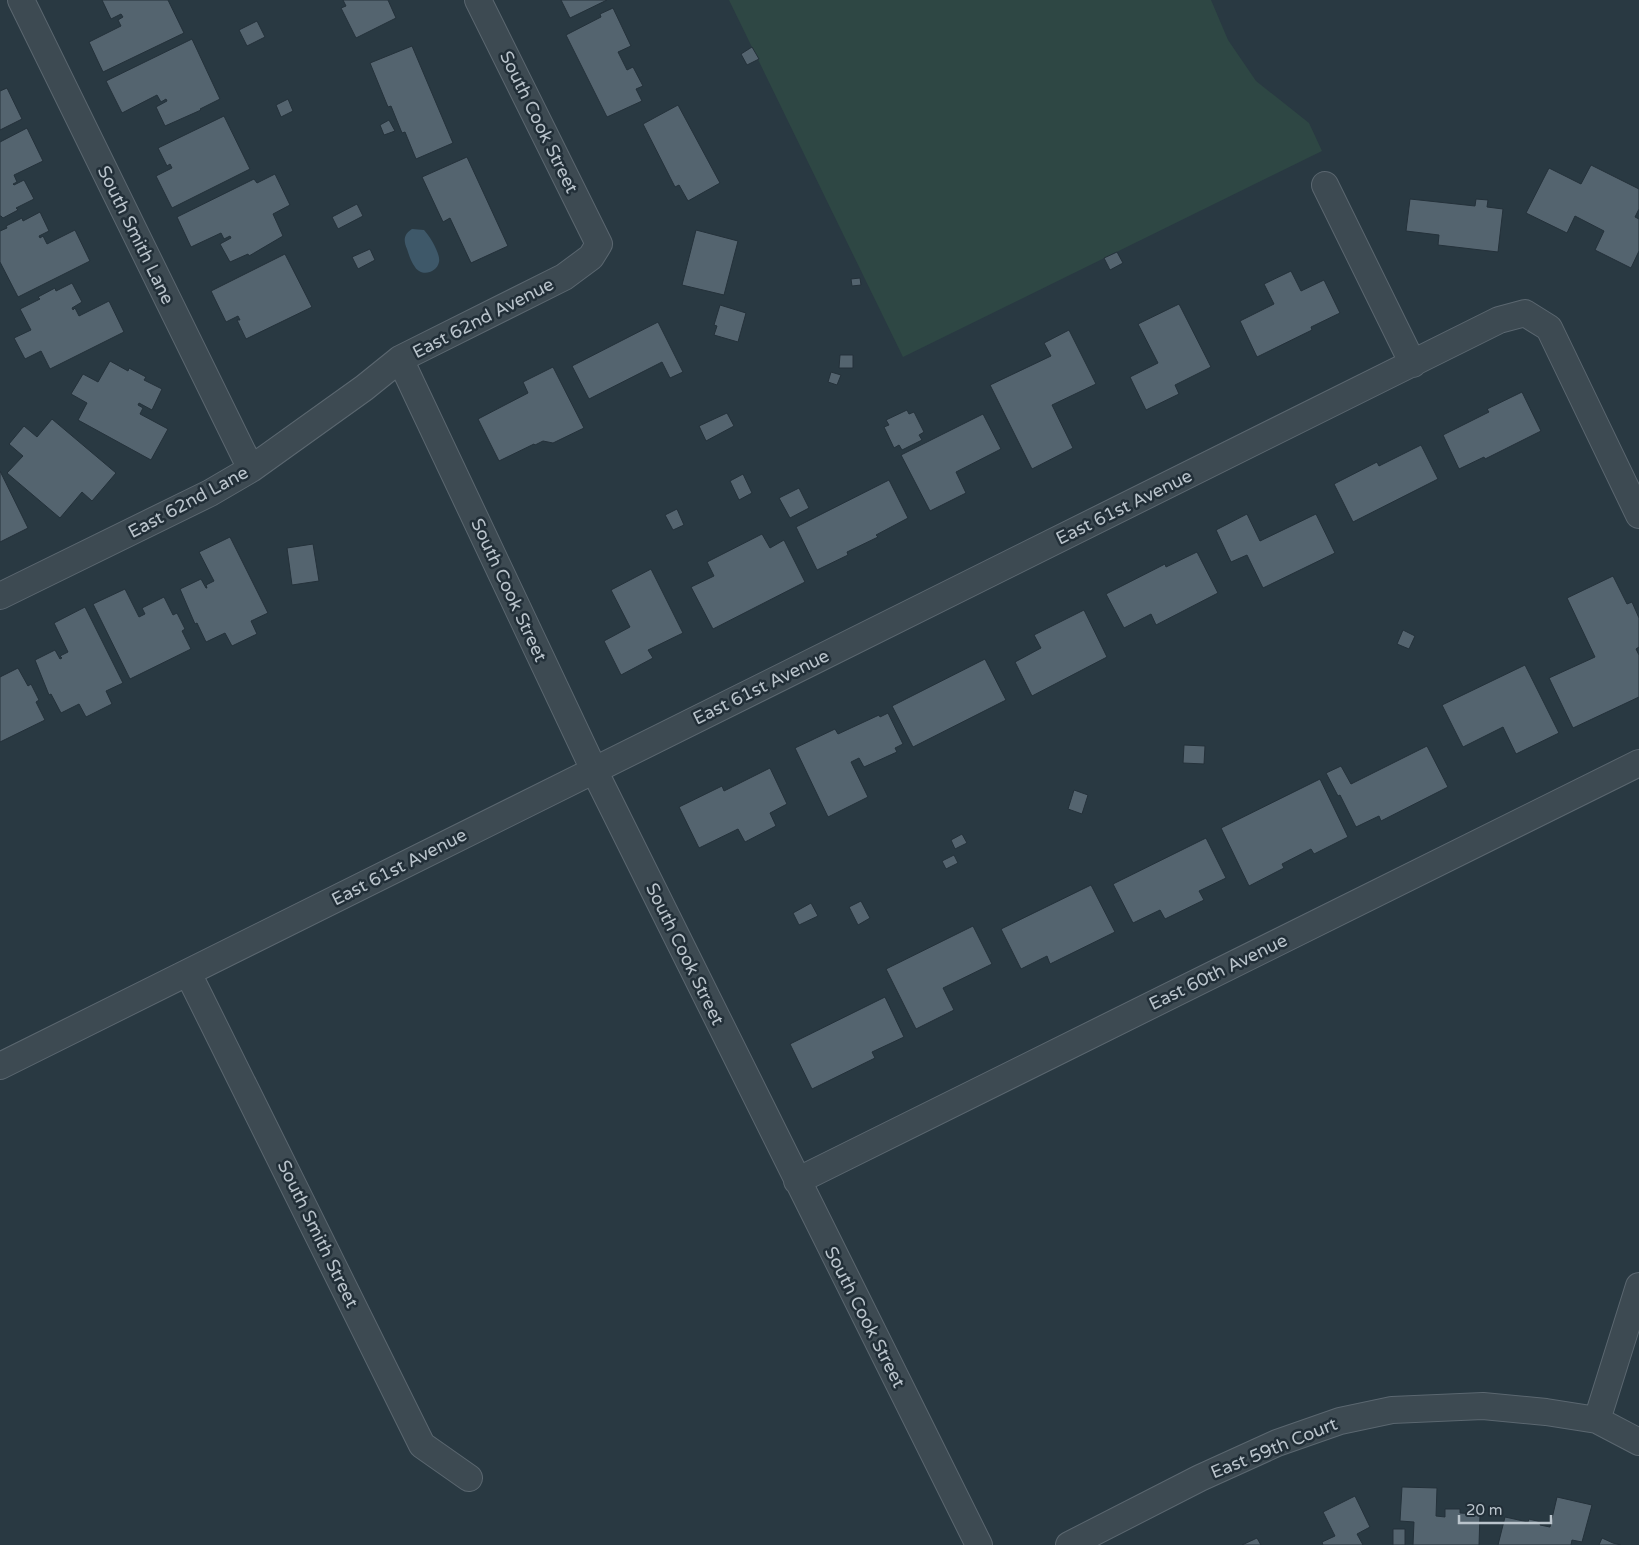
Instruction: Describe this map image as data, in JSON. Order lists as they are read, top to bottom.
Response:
{
  "streets": {
    "street": [
      "South Cook Street",
      "South Smith Lane",
      "East 62nd Avenue",
      "East 62nd Lane",
      "East 61st Avenue",
      "East 60th Avenue",
      "South Smith Street",
      "East 59th Court"
    ]
  },
  "crossings": [
    ["South Cook Street", "East 62nd Avenue"],
    ["South Cook Street", "East 61st Avenue"],
    ["South Cook Street", "East 60th Avenue"],
    ["South Smith Lane", "East 62nd Lane"],
    ["East 62nd Avenue", "East 62nd Lane"],
    ["East 61st Avenue", "South Smith Street"]
  ],
  "scale_bar": "20 m"
}
